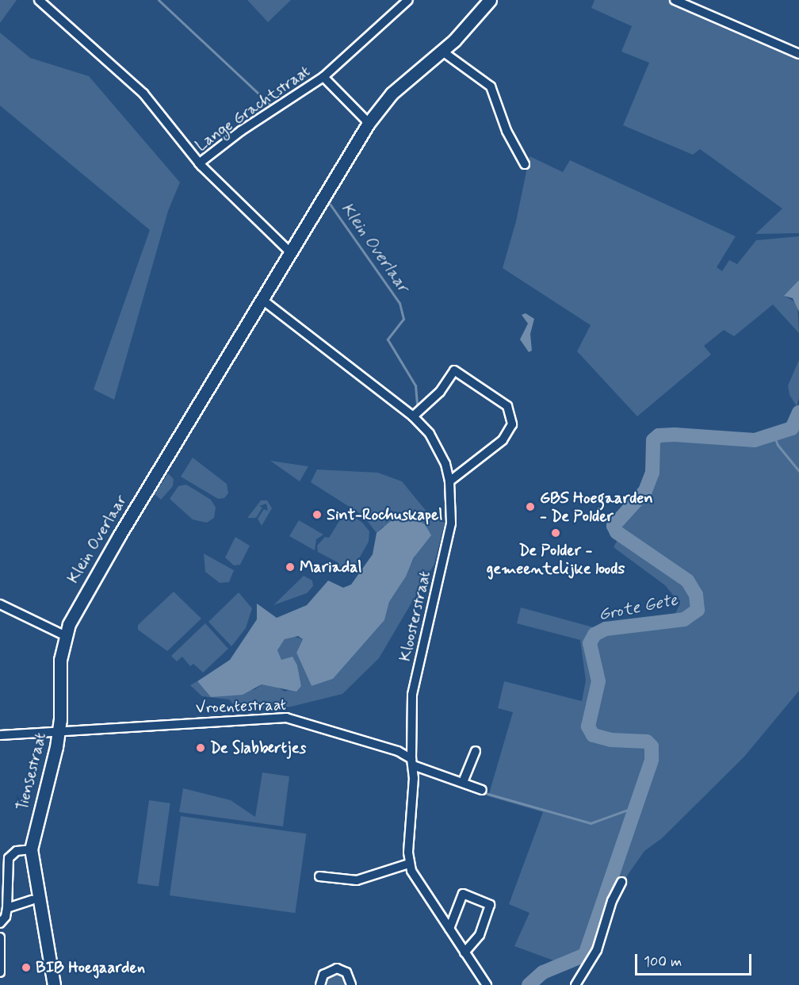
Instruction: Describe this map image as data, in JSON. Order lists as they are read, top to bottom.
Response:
{
  "streets": {
    "main road": ["Klein Overlaar", "Tiensestraat"],
    "street": ["Lange Grachtstraat", "Kloosterstraat", "Vroentestraat"]
  },
  "crossings": [
    ["Lange Grachtstraat", "Klein Overlaar"],
    ["Klein Overlaar", "Kloosterstraat"],
    ["Klein Overlaar", "Tiensestraat"],
    ["Kloosterstraat", "Vroentestraat"],
    ["Vroentestraat", "Tiensestraat"]
  ],
  "water": ["Klein Overlaar", "Grote Gete"],
  "places": [
    "GBS Hoegaarden - De Polder",
    "Sint-Rochuskapel",
    "De Polder - gemeentelijke loods",
    "Mariadal",
    "De Slabbertjes",
    "BIB Hoegaarden"
  ],
  "scale_bar": "100 m"
}
